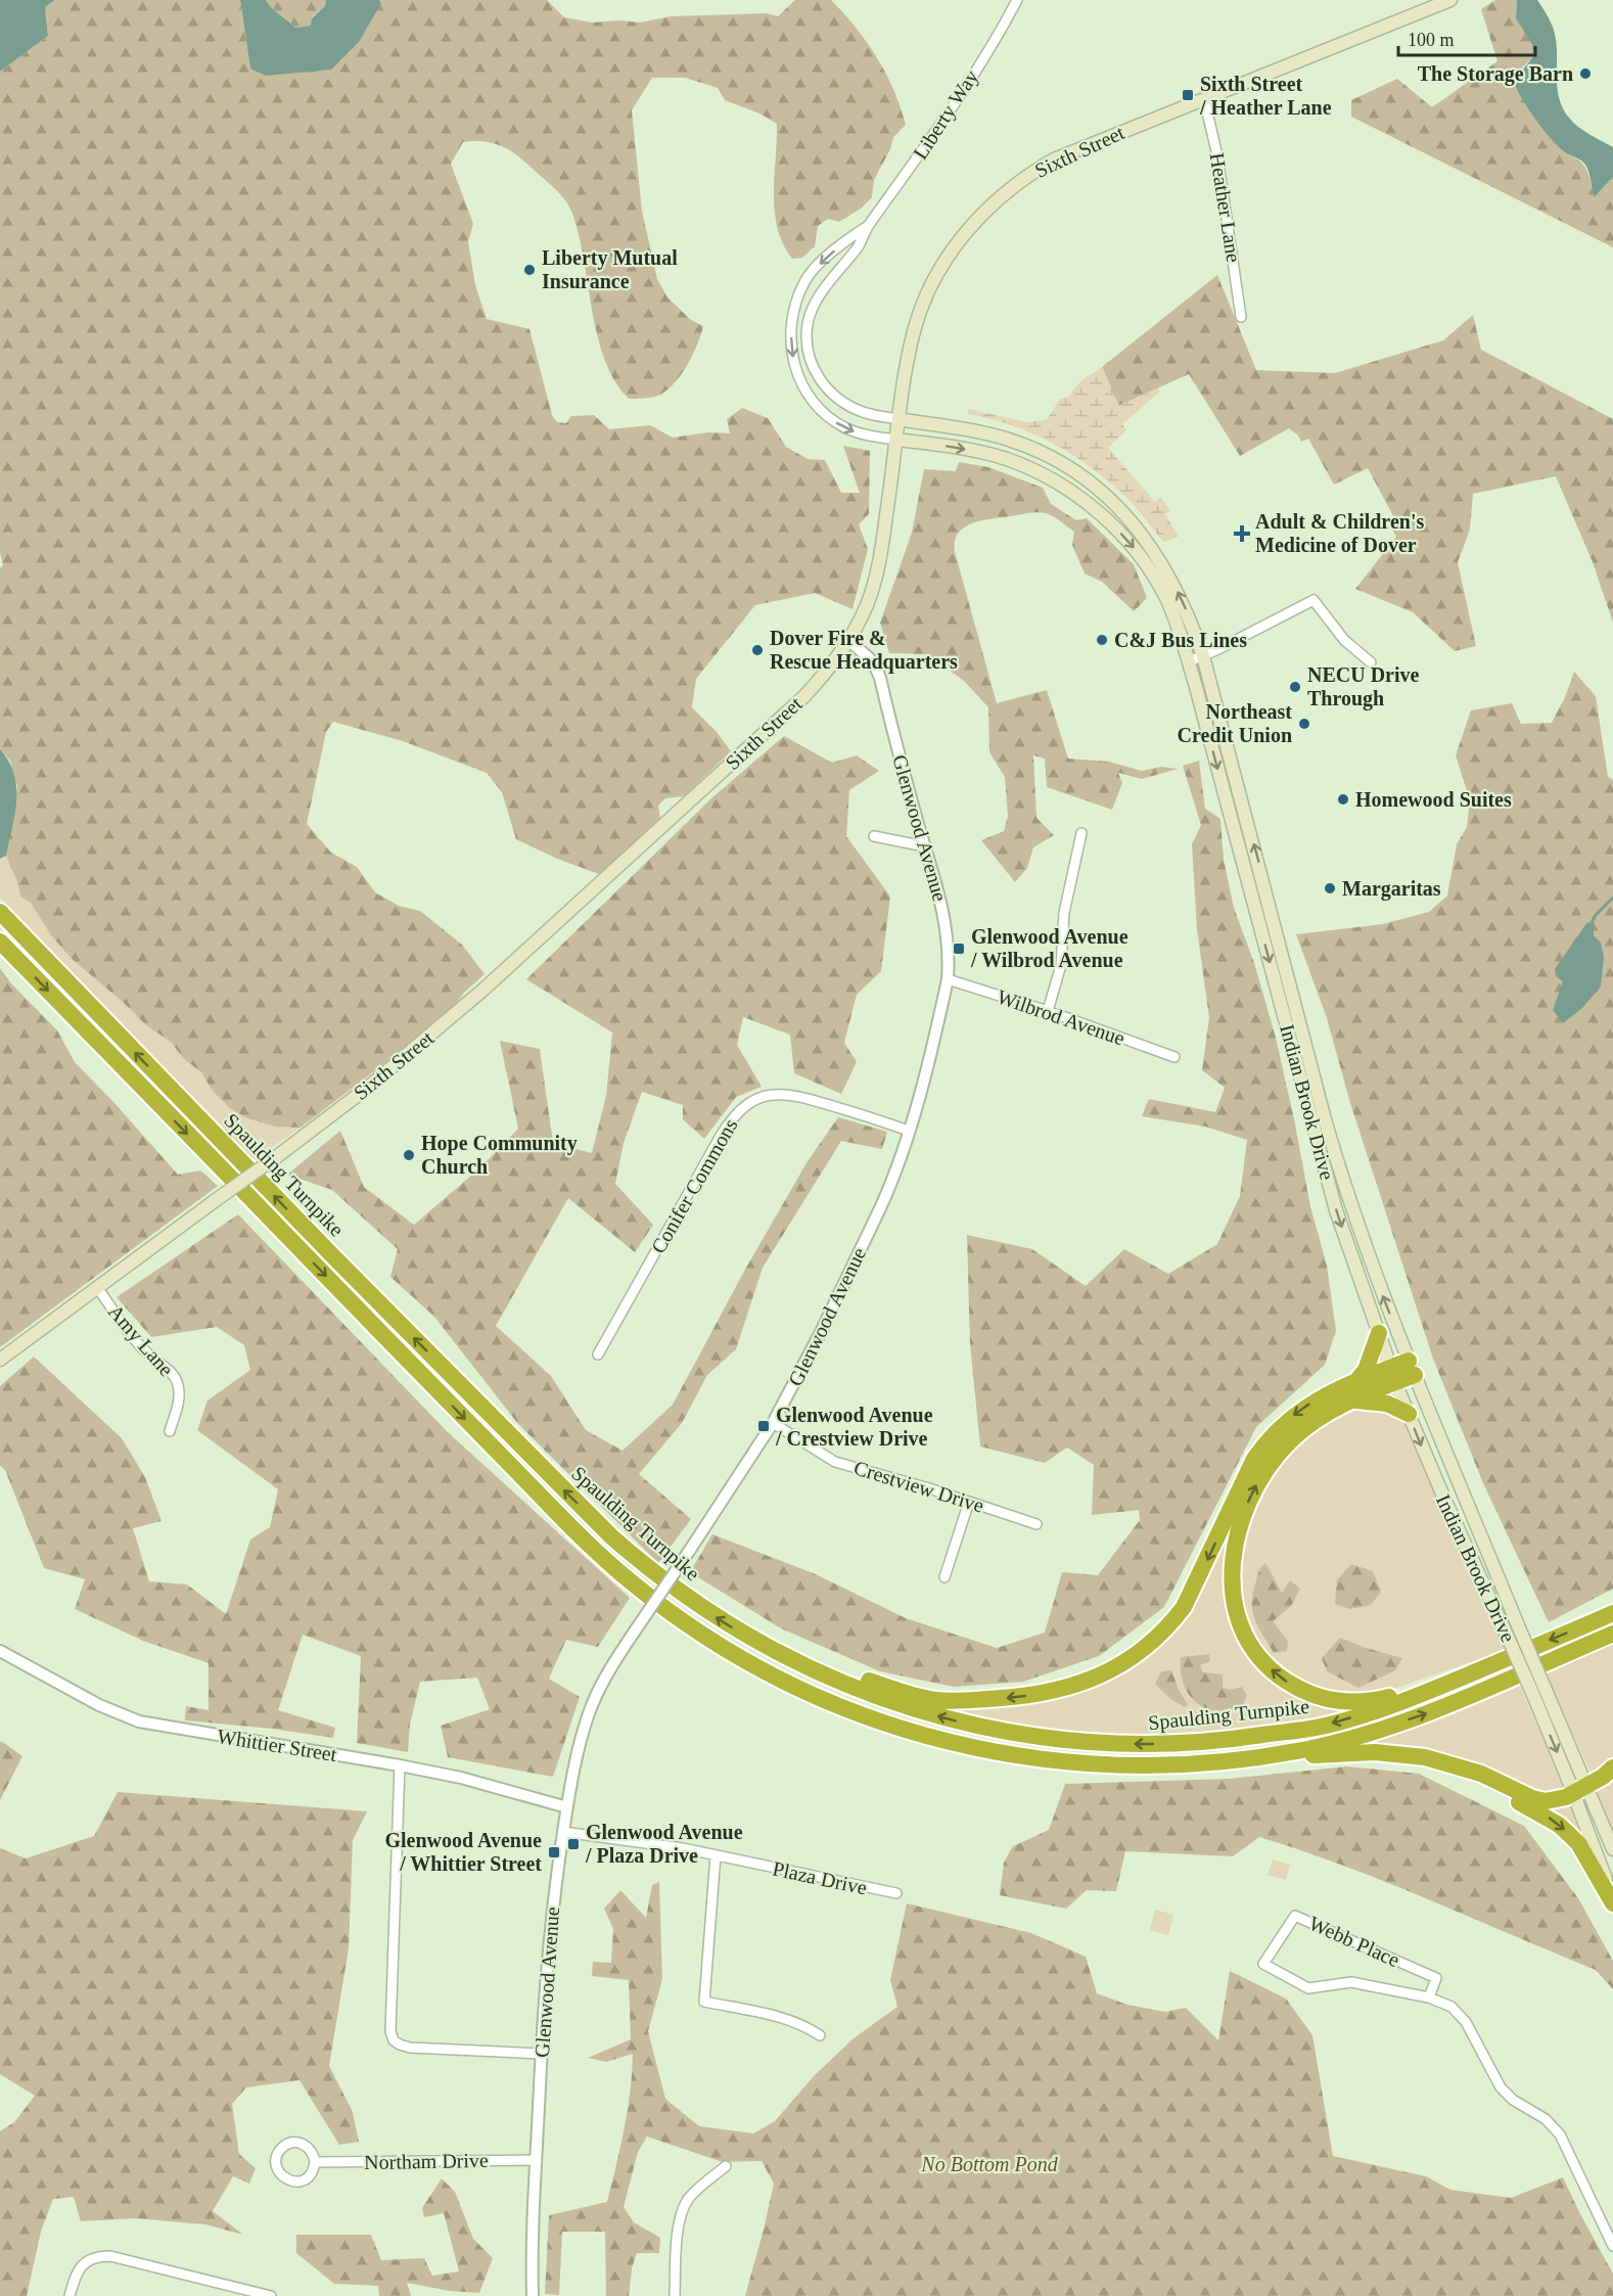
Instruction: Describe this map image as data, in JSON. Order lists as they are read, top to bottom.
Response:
{
  "streets": {
    "highway": ["Spaulding Turnpike"],
    "main road": ["Sixth Street", "Indian Brook Drive"],
    "street": [
      "Liberty Way",
      "Heather Lane",
      "Glenwood Avenue",
      "Wilbrod Avenue",
      "Conifer Commons",
      "Amy Lane",
      "Crestview Drive",
      "Whittier Street",
      "Plaza Drive",
      "Webb Place",
      "Northam Drive"
    ]
  },
  "crossings": [
    ["Liberty Way", "Sixth Street"],
    ["Liberty Way", "Indian Brook Drive"],
    ["Sixth Street", "Heather Lane"],
    ["Sixth Street", "Glenwood Avenue"],
    ["Sixth Street", "Indian Brook Drive"],
    ["Sixth Street", "Amy Lane"],
    ["Glenwood Avenue", "Wilbrod Avenue"],
    ["Glenwood Avenue", "Conifer Commons"],
    ["Glenwood Avenue", "Crestview Drive"],
    ["Glenwood Avenue", "Whittier Street"],
    ["Glenwood Avenue", "Plaza Drive"],
    ["Glenwood Avenue", "Northam Drive"]
  ],
  "parks": ["No Bottom Pond"],
  "places": {
    "other": [
      "The Storage Barn",
      "Liberty Mutual Insurance",
      "C&J Bus Lines",
      "Dover Fire & Rescue Headquarters",
      "NECU Drive Through",
      "Northeast Credit Union",
      "Homewood Suites",
      "Margaritas",
      "Hope Community Church"
    ],
    "transit": [
      "Sixth Street / Heather Lane",
      "Glenwood Avenue / Wilbrod Avenue",
      "Glenwood Avenue / Crestview Drive",
      "Glenwood Avenue / Plaza Drive",
      "Glenwood Avenue / Whittier Street"
    ],
    "health": ["Adult & Children's Medicine of Dover"]
  },
  "scale_bar": "100 m"
}
